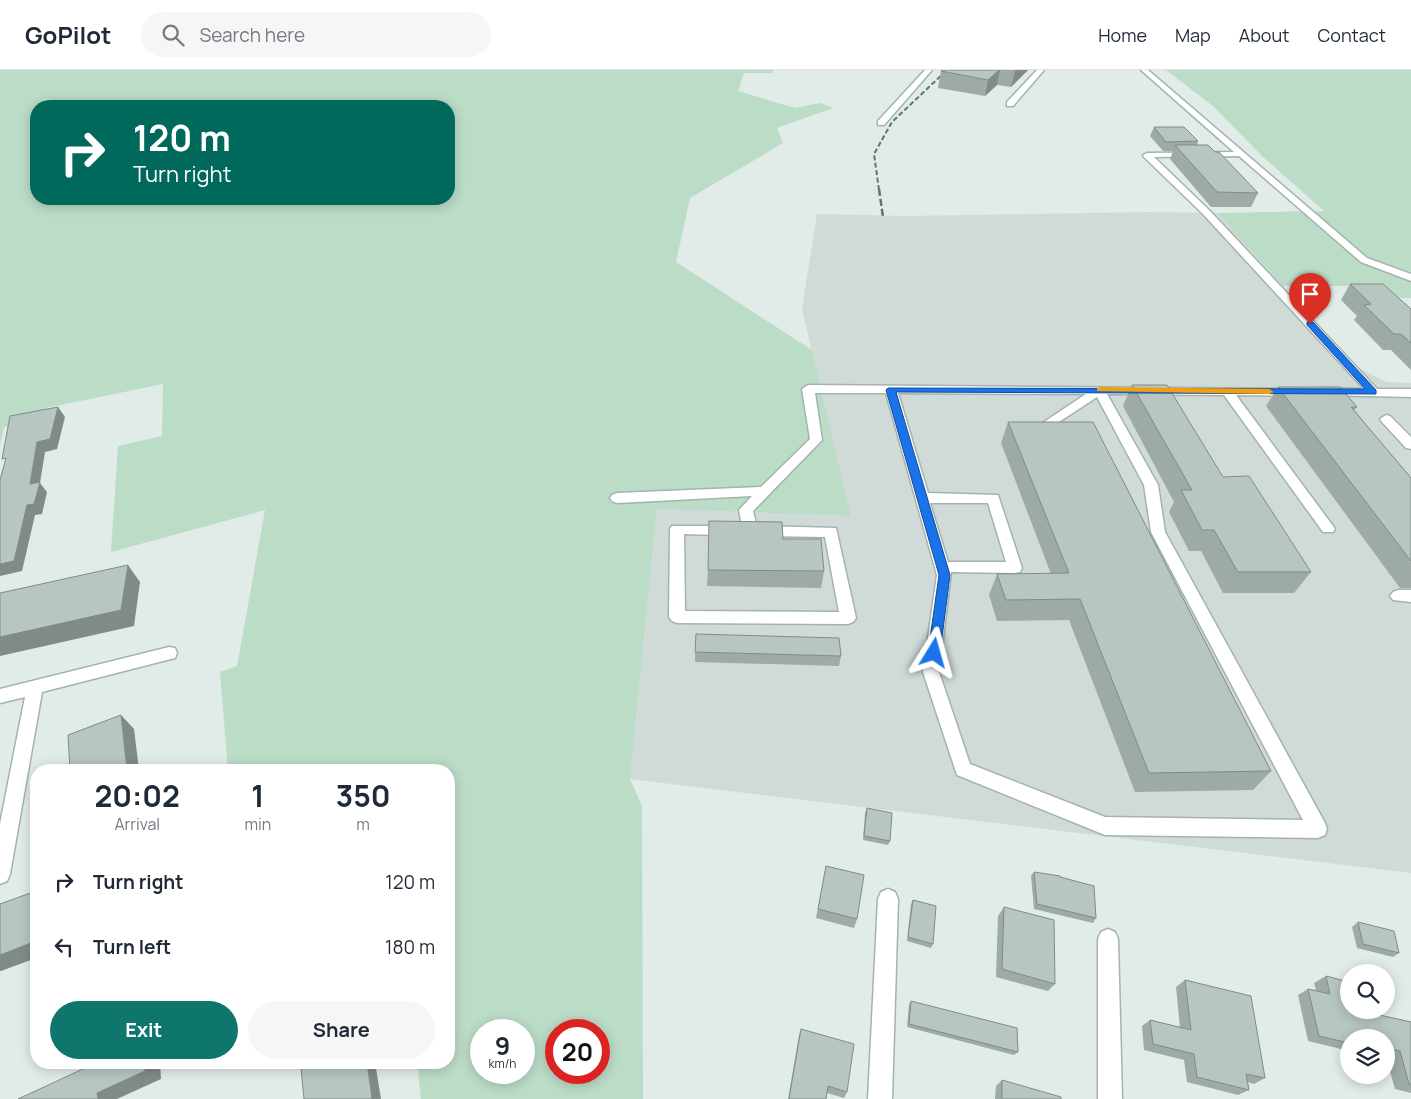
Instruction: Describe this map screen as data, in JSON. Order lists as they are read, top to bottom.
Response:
{
  "page": {
    "header": "GoPilot",
    "search": "Search here",
    "nav": [
      "Home",
      "Map",
      "About",
      "Contact"
    ],
    "turn": ["120 m", "Turn right"],
    "eta": [
      "20:02",
      "Arrival",
      "1",
      "min",
      "350",
      "m"
    ],
    "list": [
      {
        "name": "Turn right",
        "value": "120 m"
      },
      {
        "name": "Turn left",
        "value": "180 m"
      }
    ],
    "buttons": ["Exit", "Share"],
    "speed": "9 km/h",
    "limit": "20"
  }
}
